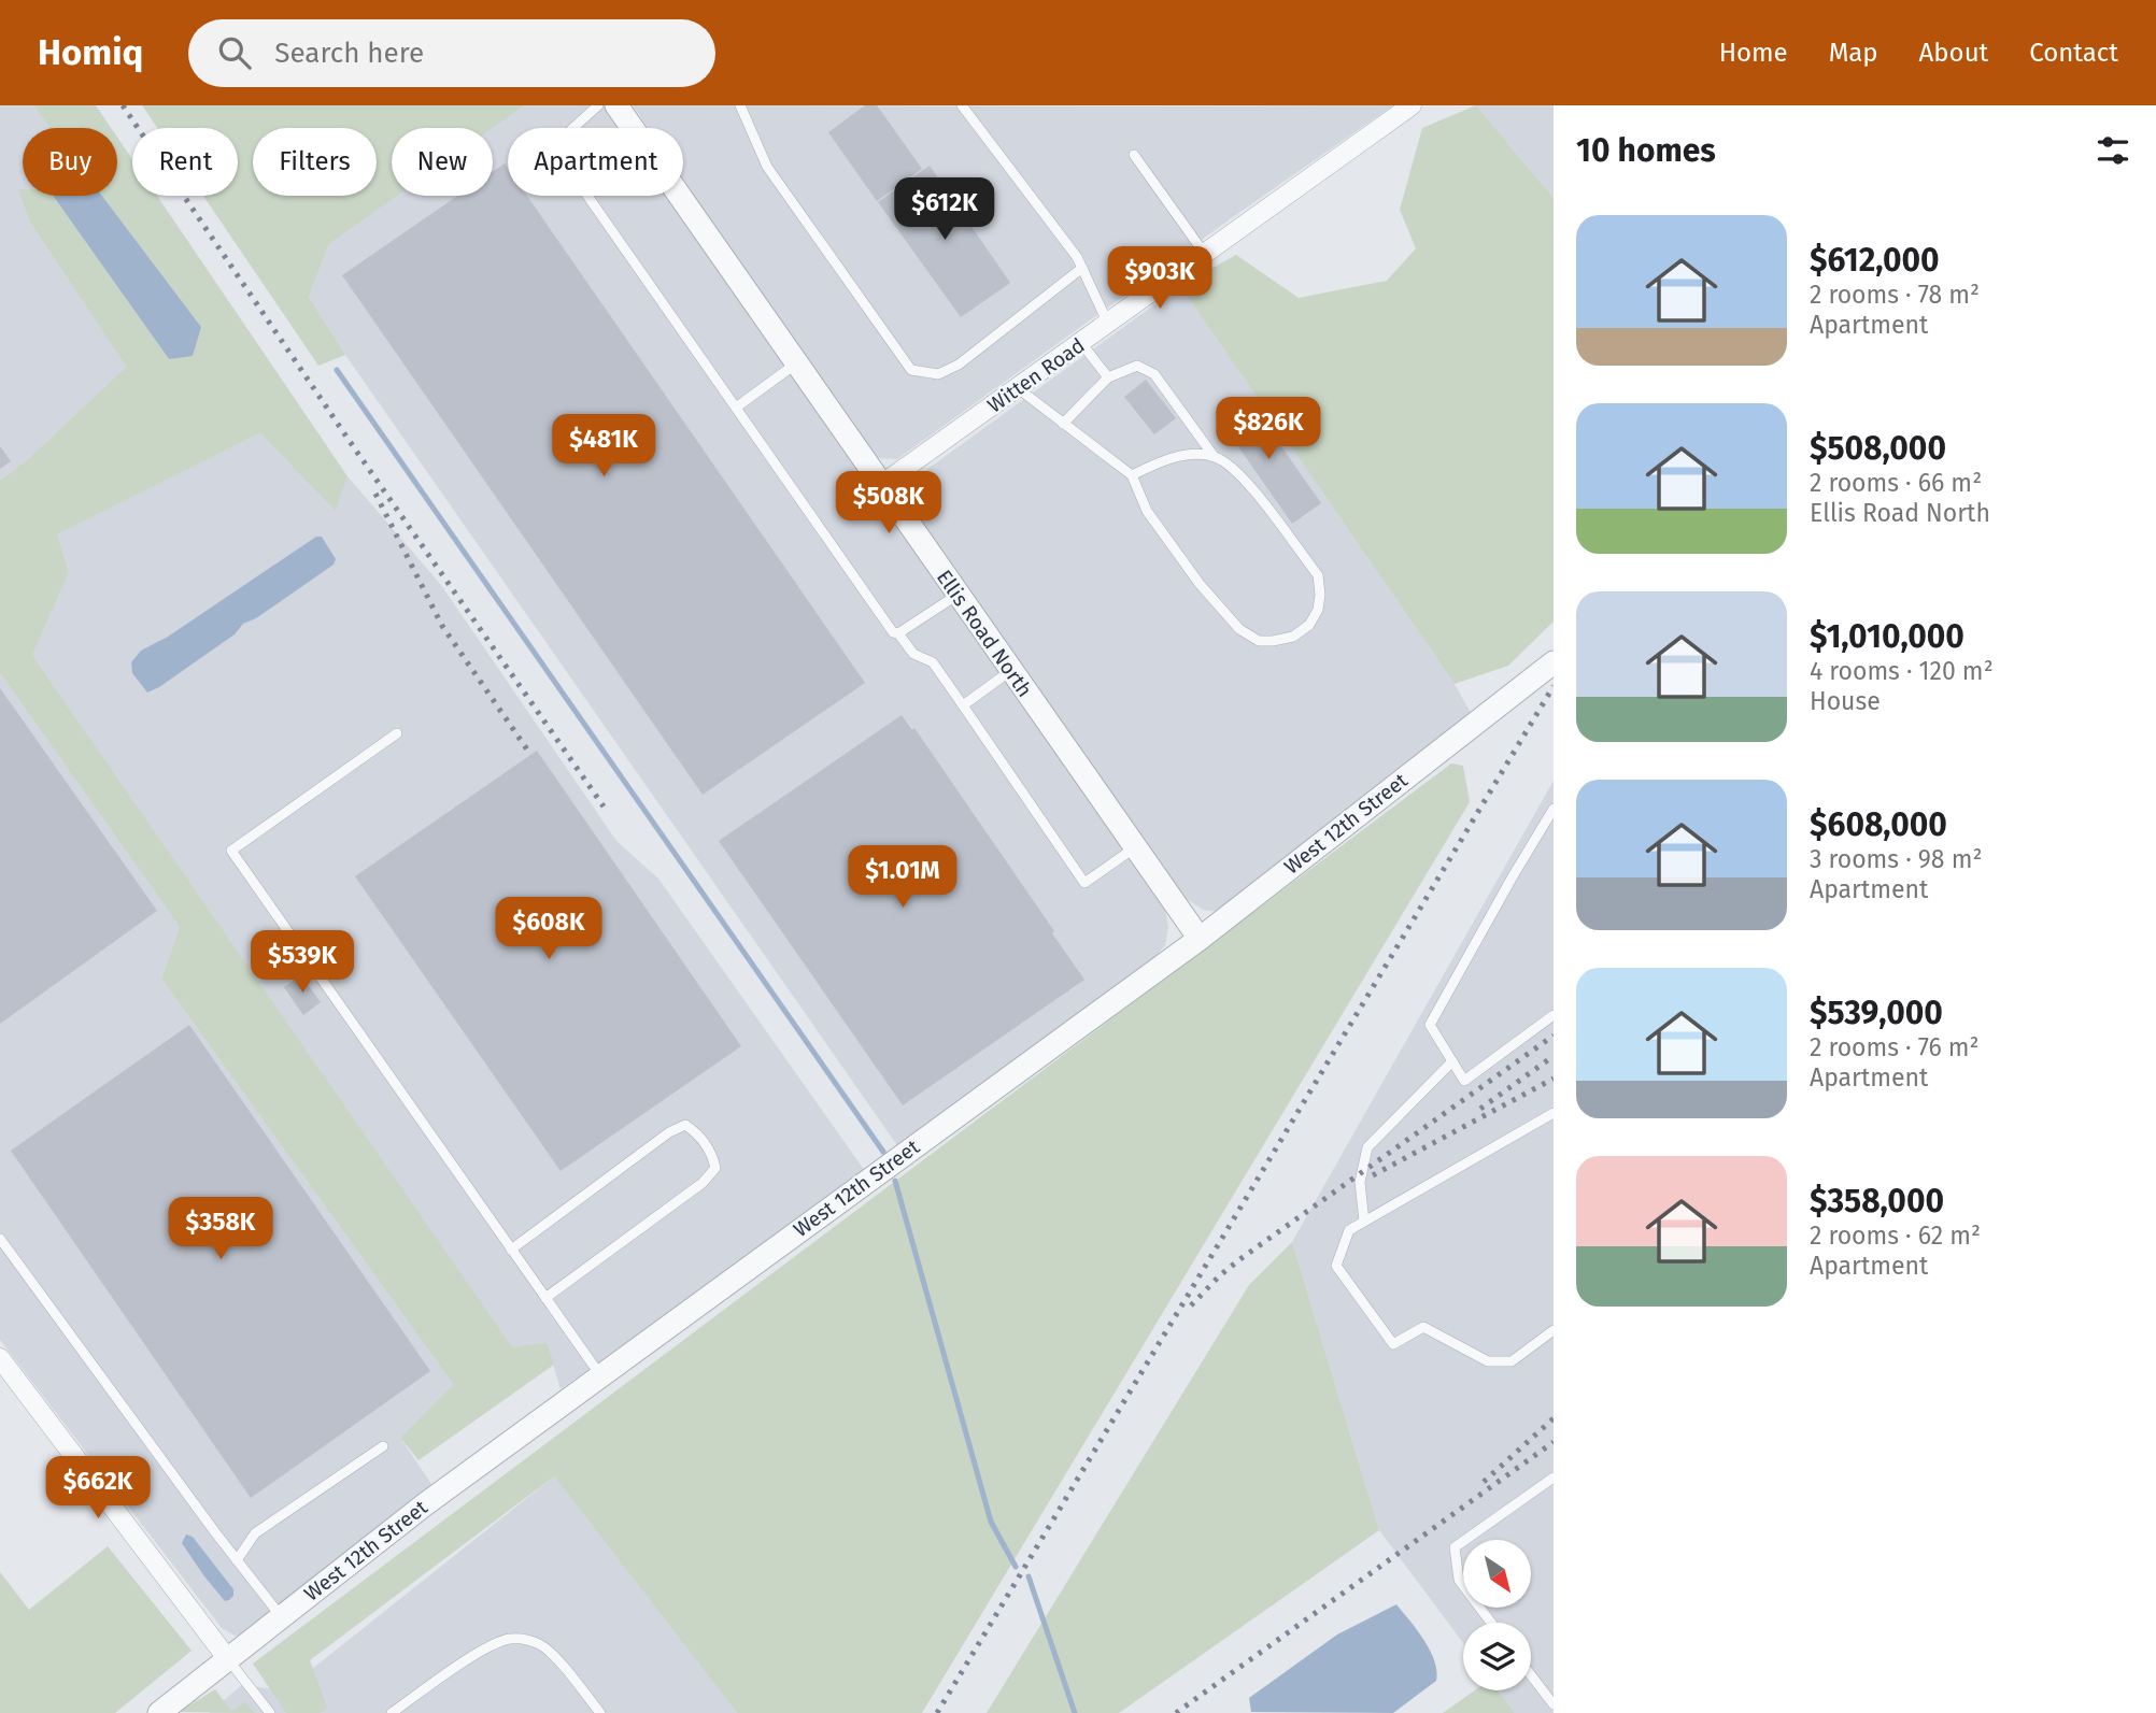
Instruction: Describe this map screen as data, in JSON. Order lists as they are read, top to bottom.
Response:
{
  "streets": {
    "street": ["Witten Road", "Ellis Road North", "West 12th Street"]
  },
  "crossings": [
    ["Witten Road", "Ellis Road North"],
    ["Ellis Road North", "West 12th Street"]
  ],
  "north": "bottom right",
  "page": {
    "header": "Homiq",
    "search": "Search here",
    "nav": [
      "Home",
      "Map",
      "About",
      "Contact"
    ],
    "heading": "10 homes",
    "chip": [
      "Buy",
      "Rent",
      "Filters",
      "New",
      "Apartment"
    ],
    "price": [
      "$612K",
      "$903K",
      "$826K",
      "$481K",
      "$508K",
      "$1.01M",
      "$608K",
      "$539K",
      "$358K",
      "$662K"
    ],
    "list": [
      {
        "name": "$612,000",
        "note": "2 rooms · 78 m² · Apartment"
      },
      {
        "name": "$508,000",
        "note": "2 rooms · 66 m² · Ellis Road North"
      },
      {
        "name": "$1,010,000",
        "note": "4 rooms · 120 m² · House"
      },
      {
        "name": "$608,000",
        "note": "3 rooms · 98 m² · Apartment"
      },
      {
        "name": "$539,000",
        "note": "2 rooms · 76 m² · Apartment"
      },
      {
        "name": "$358,000",
        "note": "2 rooms · 62 m² · Apartment"
      }
    ]
  }
}
